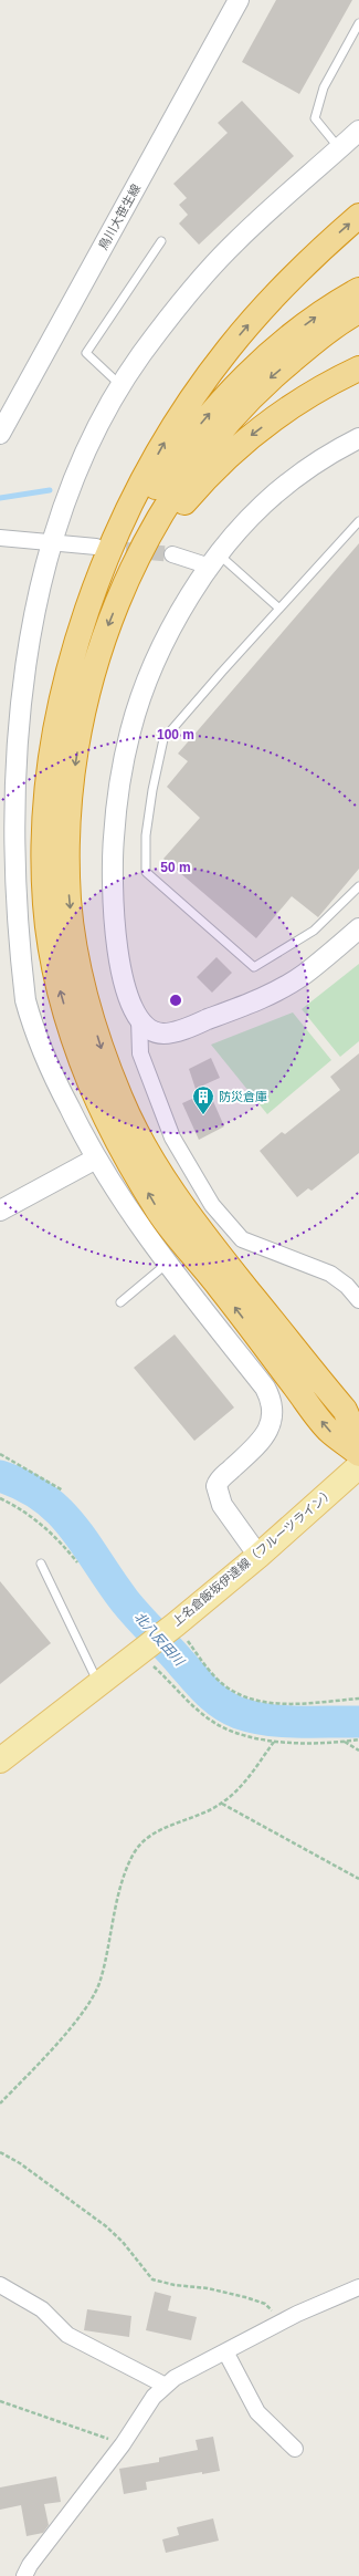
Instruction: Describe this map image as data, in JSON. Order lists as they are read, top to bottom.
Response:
{
  "streets": {
    "main road": ["上名倉飯坂伊達線（フルーツライン）"],
    "street": ["鳥川大笹生線"]
  },
  "water": ["北八反田川"],
  "places": {
    "building": ["防災倉庫"]
  },
  "rings": ["100 m", "50 m"]
}
